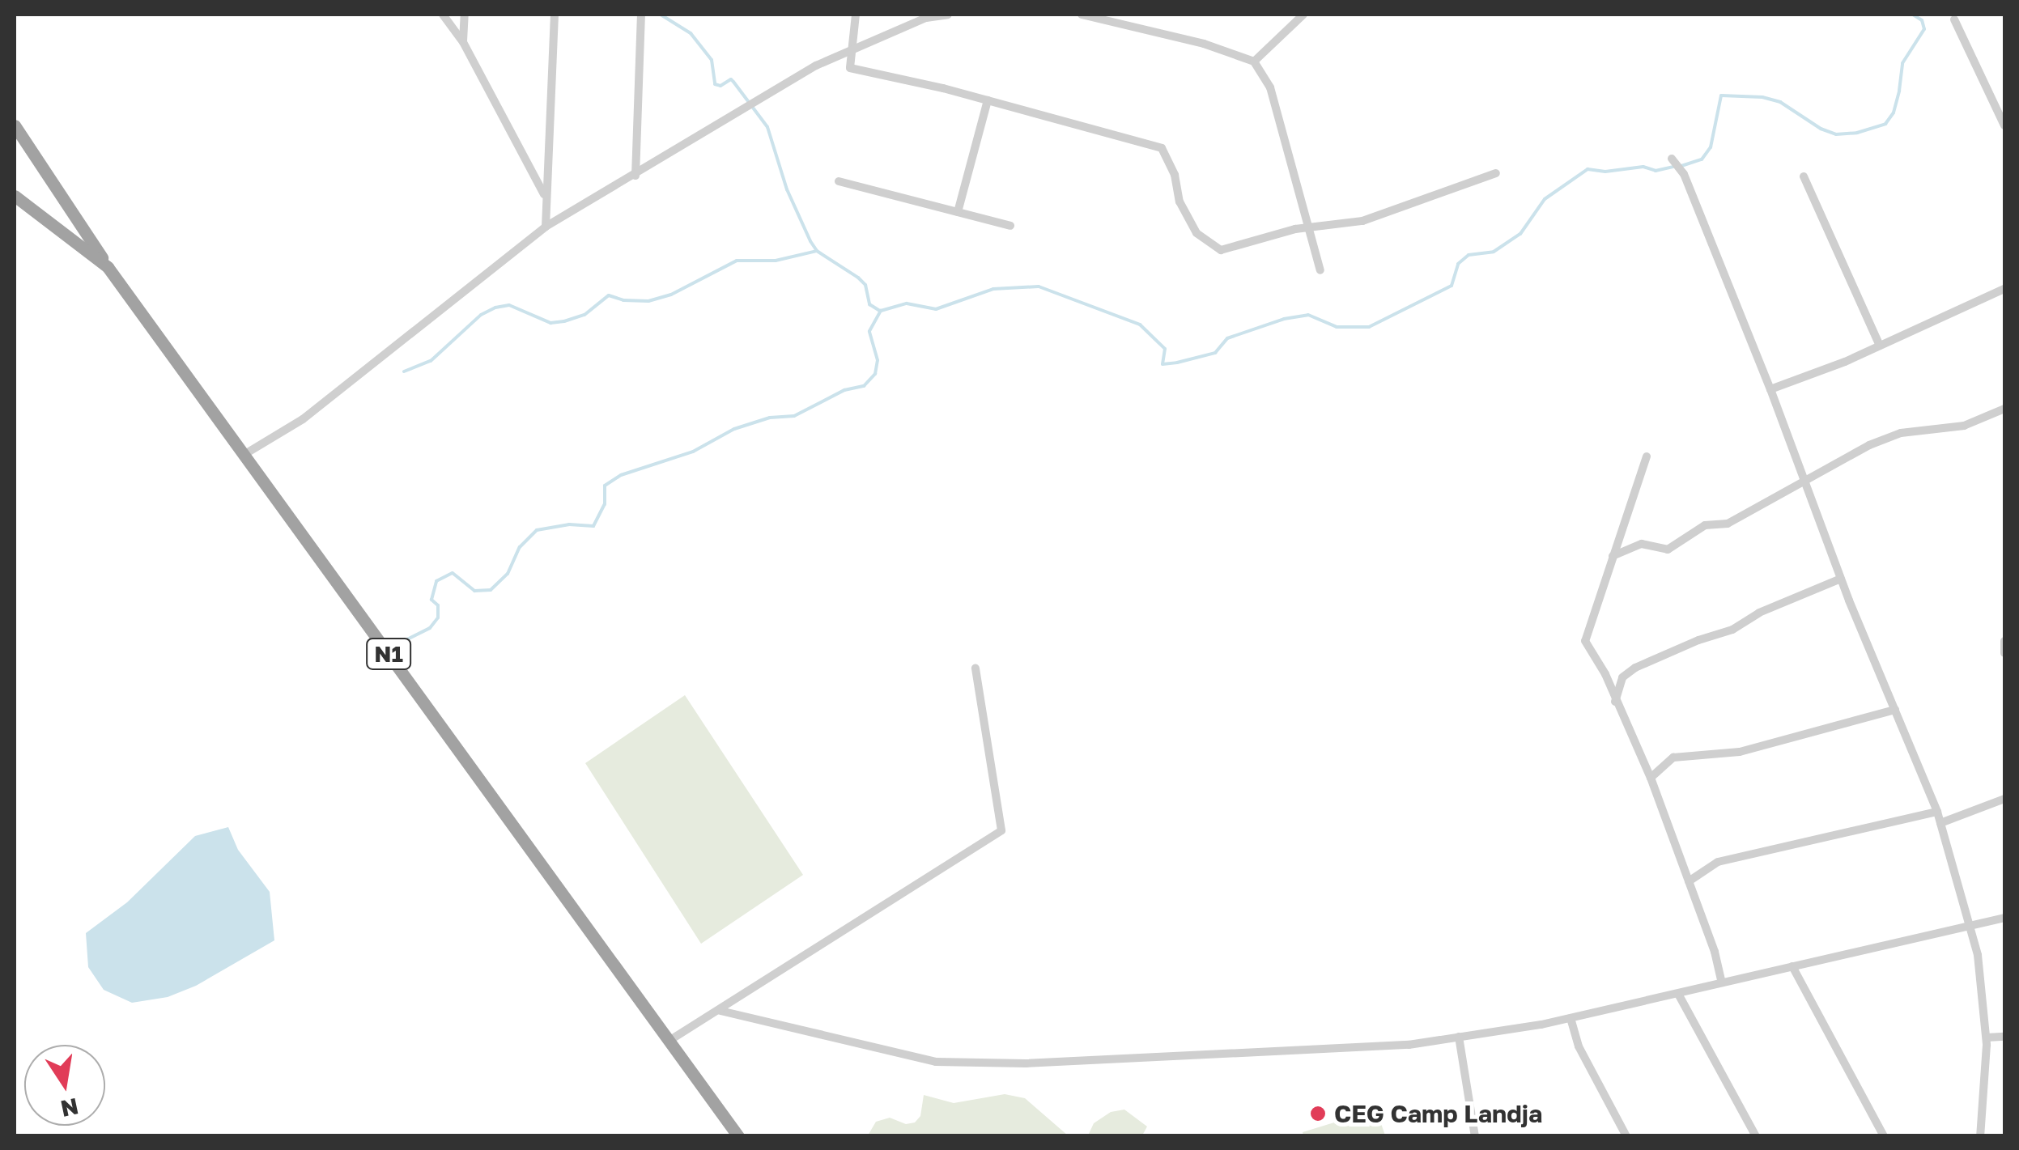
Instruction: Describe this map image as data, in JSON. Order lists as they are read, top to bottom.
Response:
{
  "streets": {
    "highway": ["N1"]
  },
  "places": ["CEG Camp Landja"],
  "north": "bottom"
}
